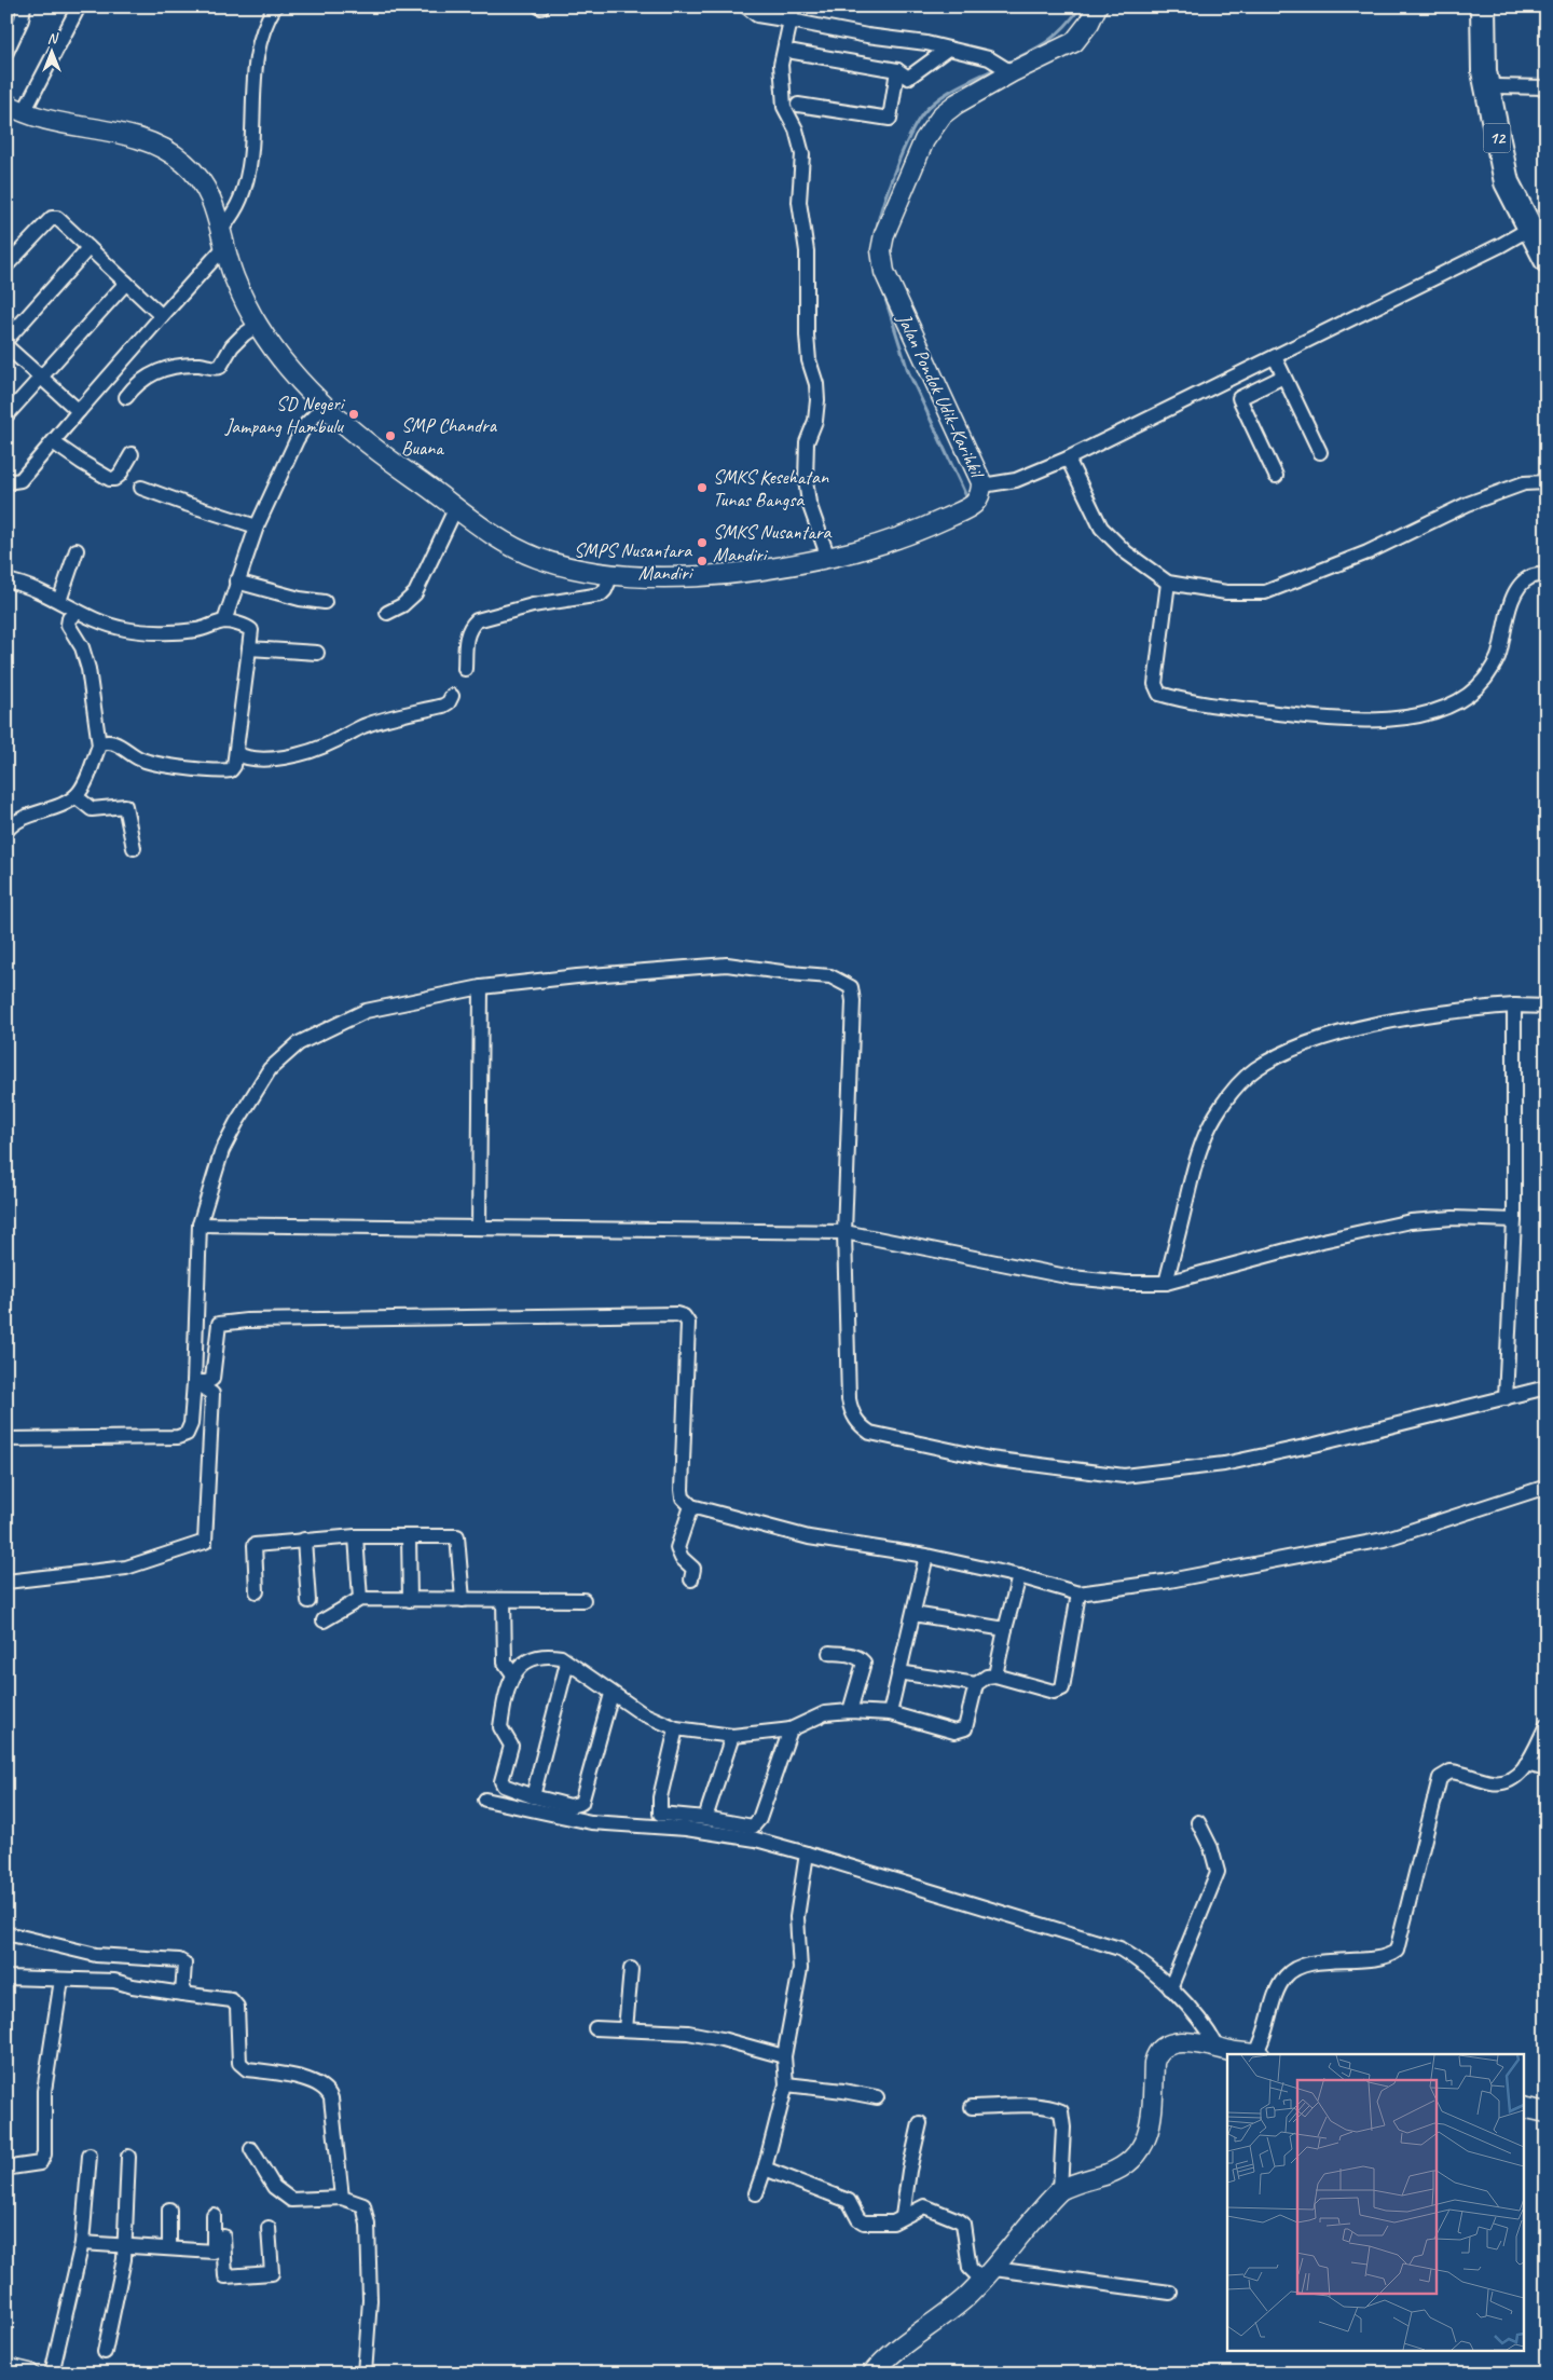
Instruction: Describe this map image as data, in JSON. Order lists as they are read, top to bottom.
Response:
{
  "streets": {
    "highway": ["12"],
    "street": ["Jalan Pondok Udik–Karihkil"]
  },
  "places": [
    "SD Negeri Jampang Hambulu",
    "SMP Chandra Buana",
    "SMKS Kesehatan Tunas Bangsa",
    "SMKS Nusantara Mandiri",
    "SMPS Nusantara Mandiri"
  ],
  "north": "top"
}
